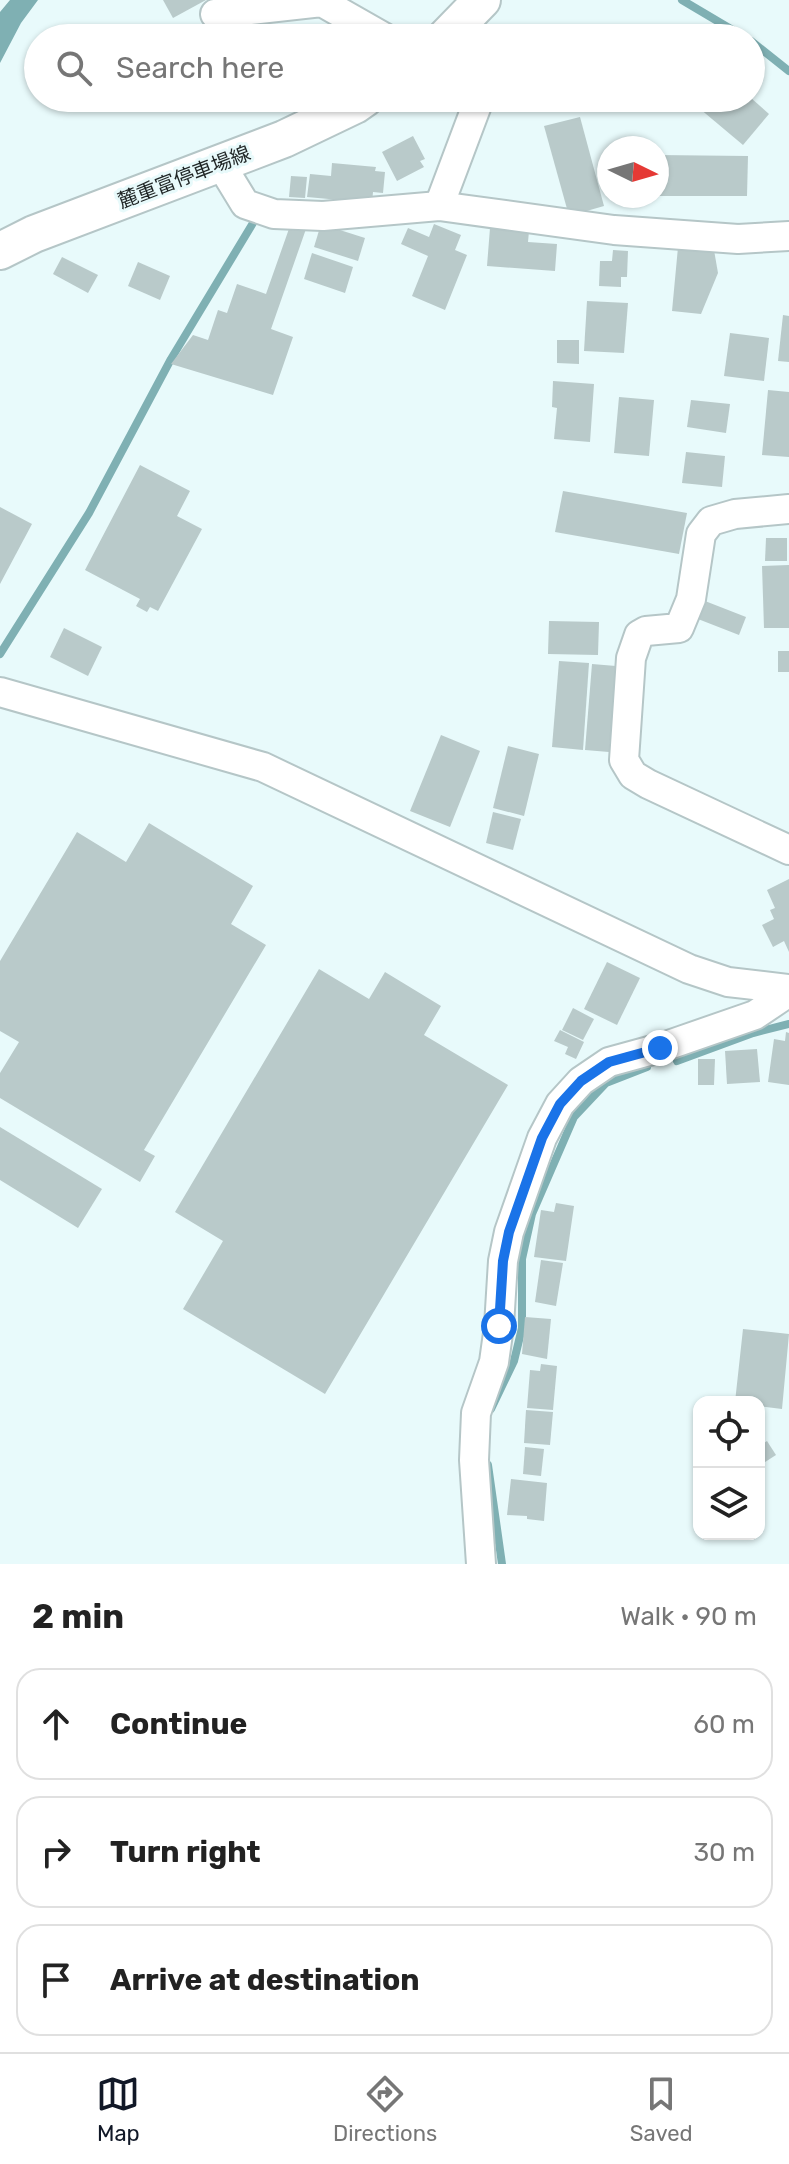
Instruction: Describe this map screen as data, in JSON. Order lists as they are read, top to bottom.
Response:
{
  "streets": {
    "main road": ["麓重富停車場線"]
  },
  "north": "right",
  "page": {
    "search": "Search here",
    "heading": ["2 min", "Walk · 90 m"],
    "list": [
      ["Continue", "60 m"],
      ["Turn right", "30 m"],
      "Arrive at destination"
    ],
    "nav": ["Map", "Directions", "Saved"]
  }
}
